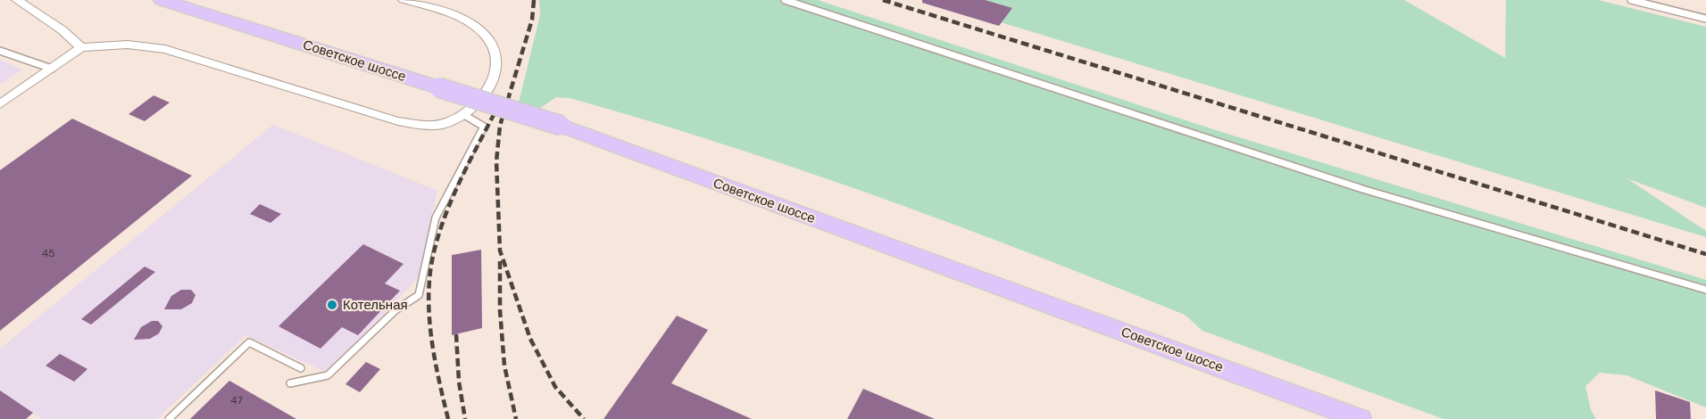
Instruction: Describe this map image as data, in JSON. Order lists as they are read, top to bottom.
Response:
{
  "streets": {
    "main road": ["Советское шоссе"]
  },
  "places": ["Котельная"],
  "house_numbers": ["45", "47"]
}
